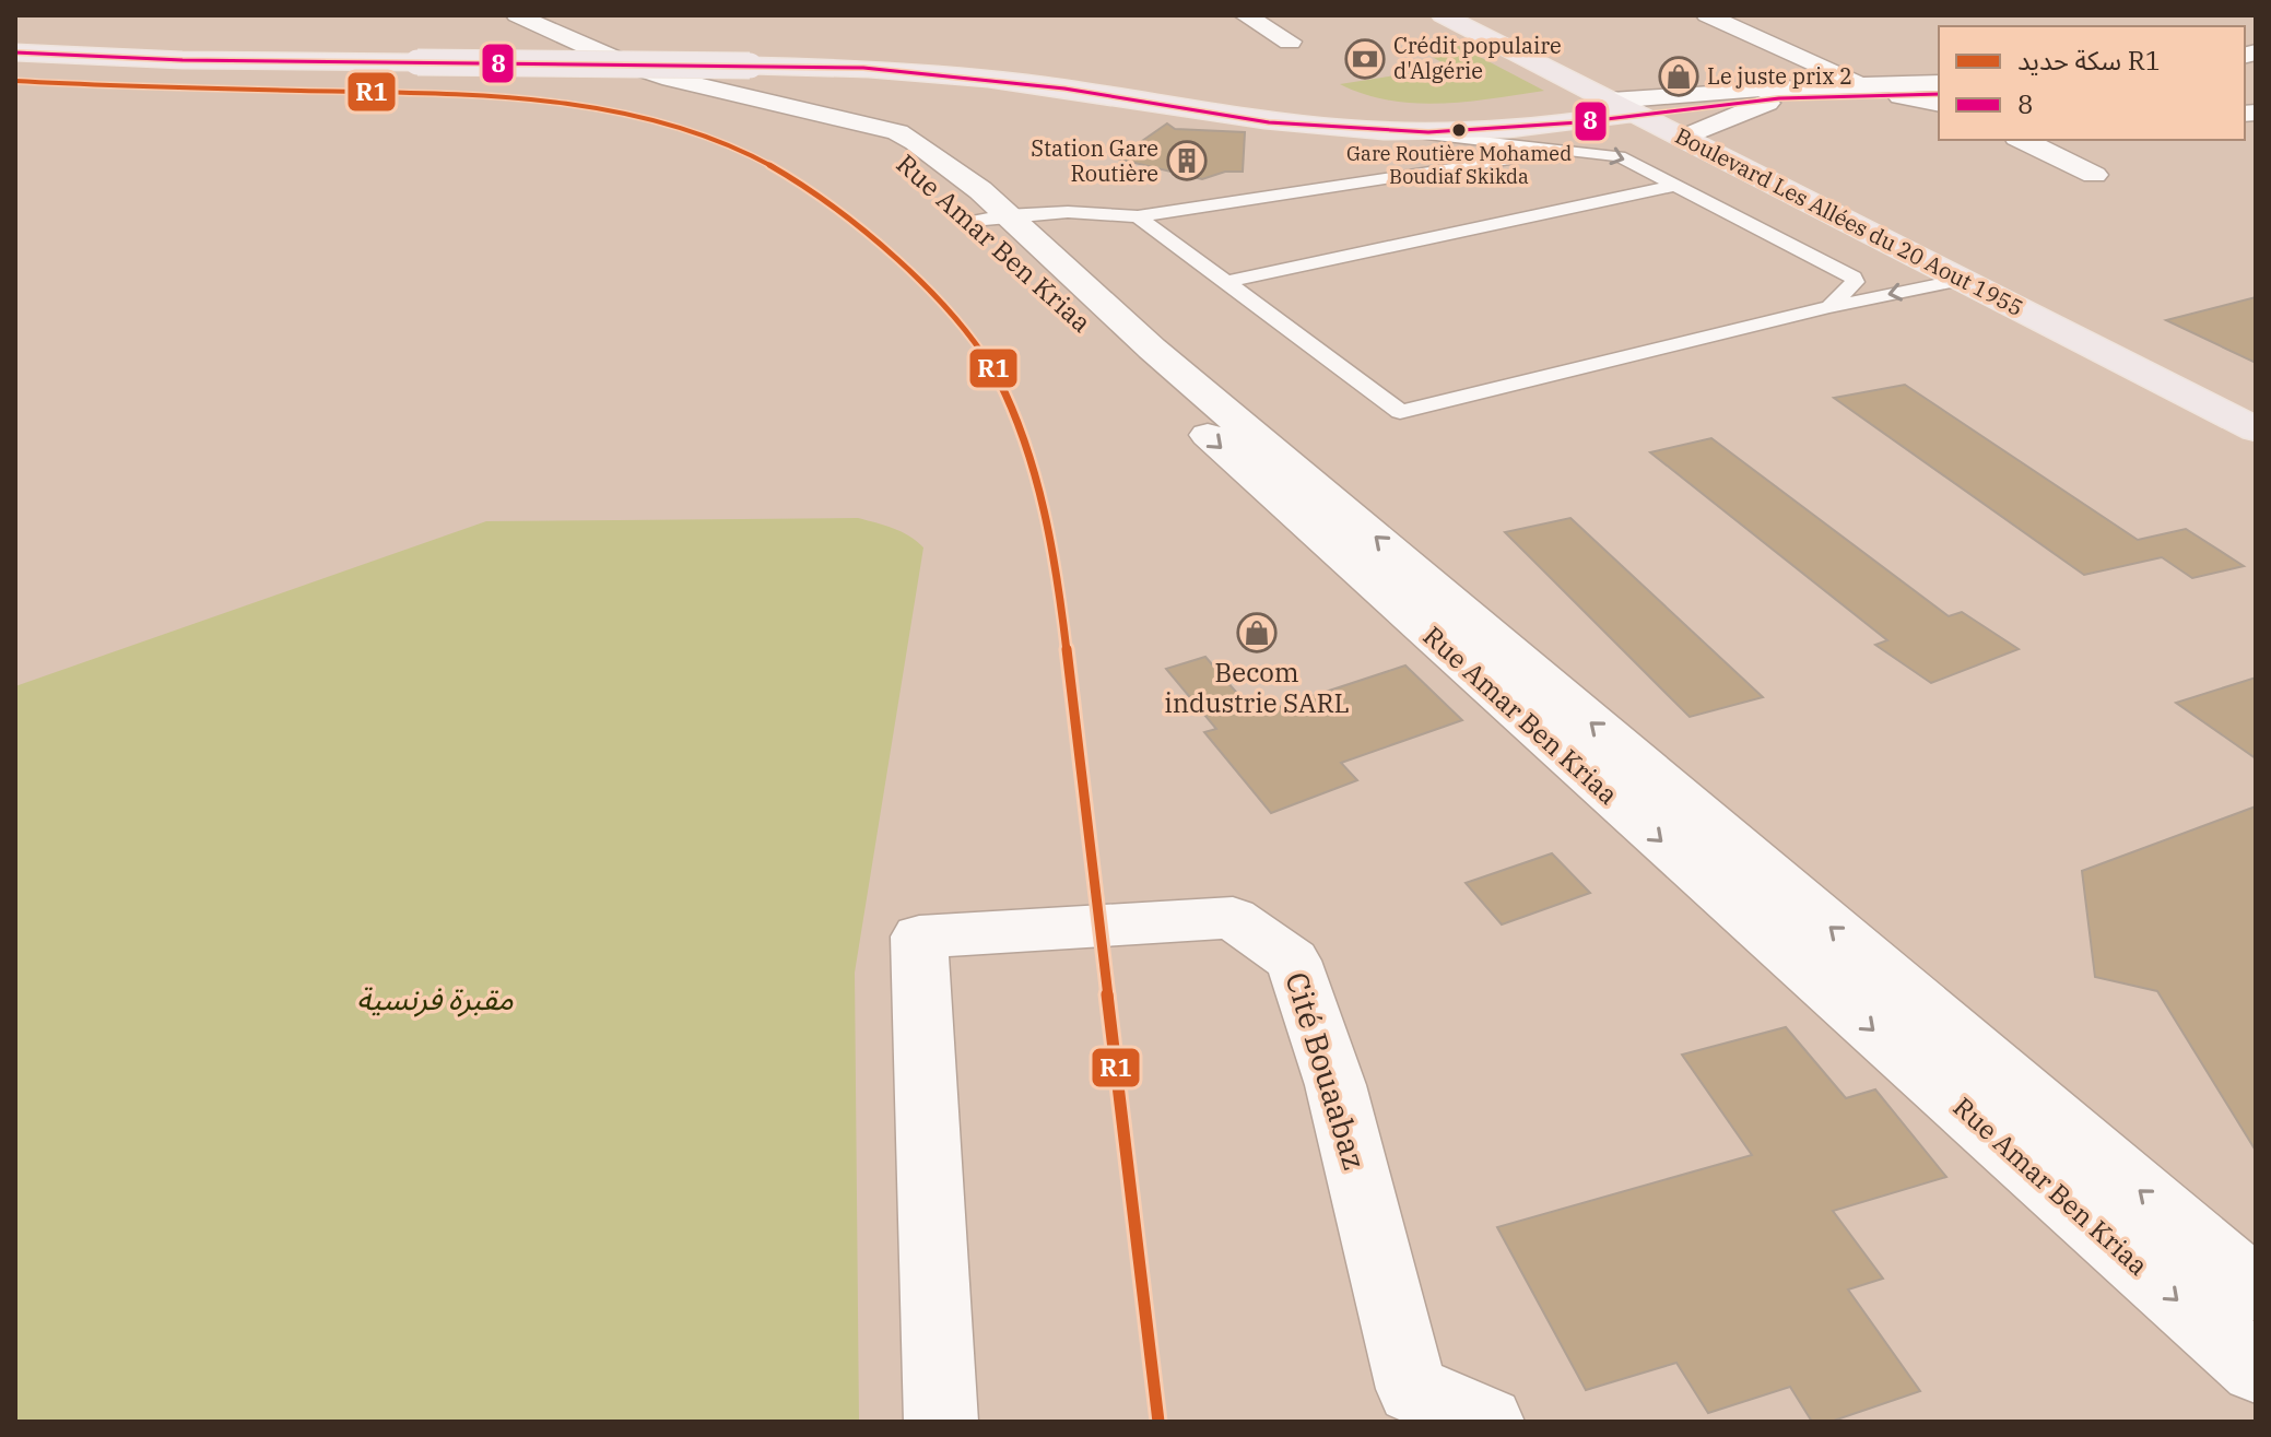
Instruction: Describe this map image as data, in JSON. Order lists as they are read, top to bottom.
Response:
{
  "streets": {
    "main road": ["Boulevard Les Allées du 20 Aout 1955", "Rue Amar Ben Kriaa", "Cité Bouaabaz"]
  },
  "parks": ["مقبرة فرنسية"],
  "places": {
    "bank": ["Crédit populaire d'Algérie"],
    "shop": ["Le juste prix 2", "Becom industrie SARL"],
    "other": ["Gare Routière Mohamed Boudiaf Skikda"],
    "building": ["Station Gare Routière"]
  },
  "lines": ["transit line 8", "rail line R1"],
  "legend": ["سكة حديد R1", "8"]
}
